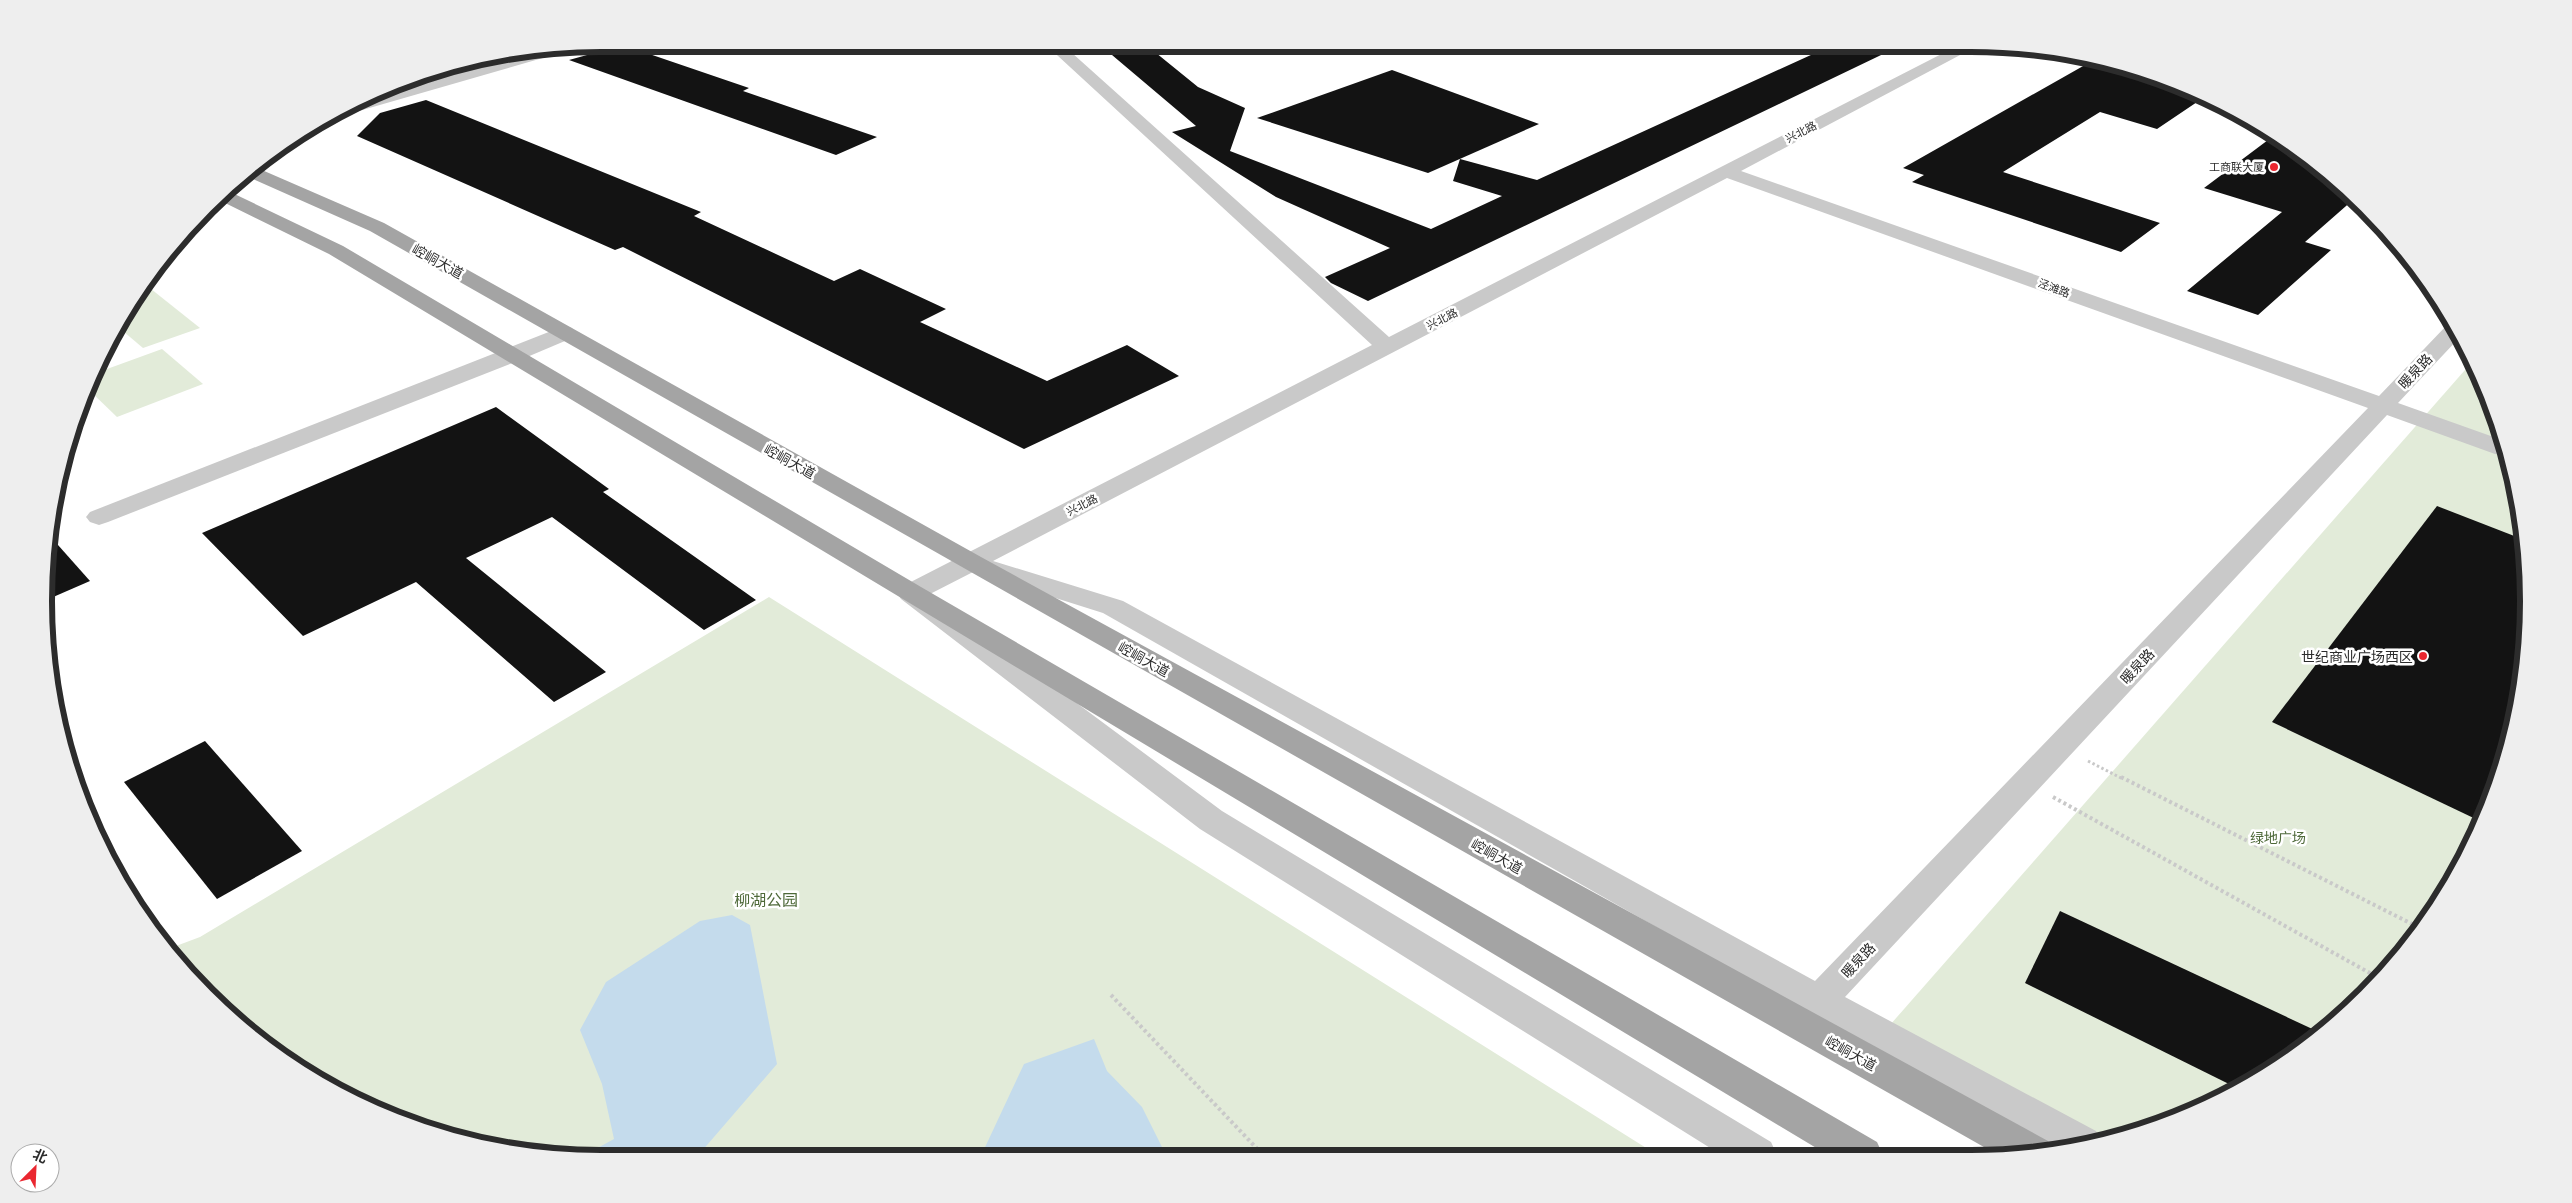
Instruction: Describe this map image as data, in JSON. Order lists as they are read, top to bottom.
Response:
{
  "streets": {
    "main road": ["崆峒大道"],
    "street": ["兴北路", "泾滩路", "暖泉路"]
  },
  "crossings": [
    ["兴北路", "崆峒大道"],
    ["兴北路", "泾滩路"],
    ["泾滩路", "暖泉路"]
  ],
  "parks": ["绿地广场", "柳湖公园"],
  "places": ["工商联大厦", "世纪商业广场西区"],
  "north": "top right"
}
